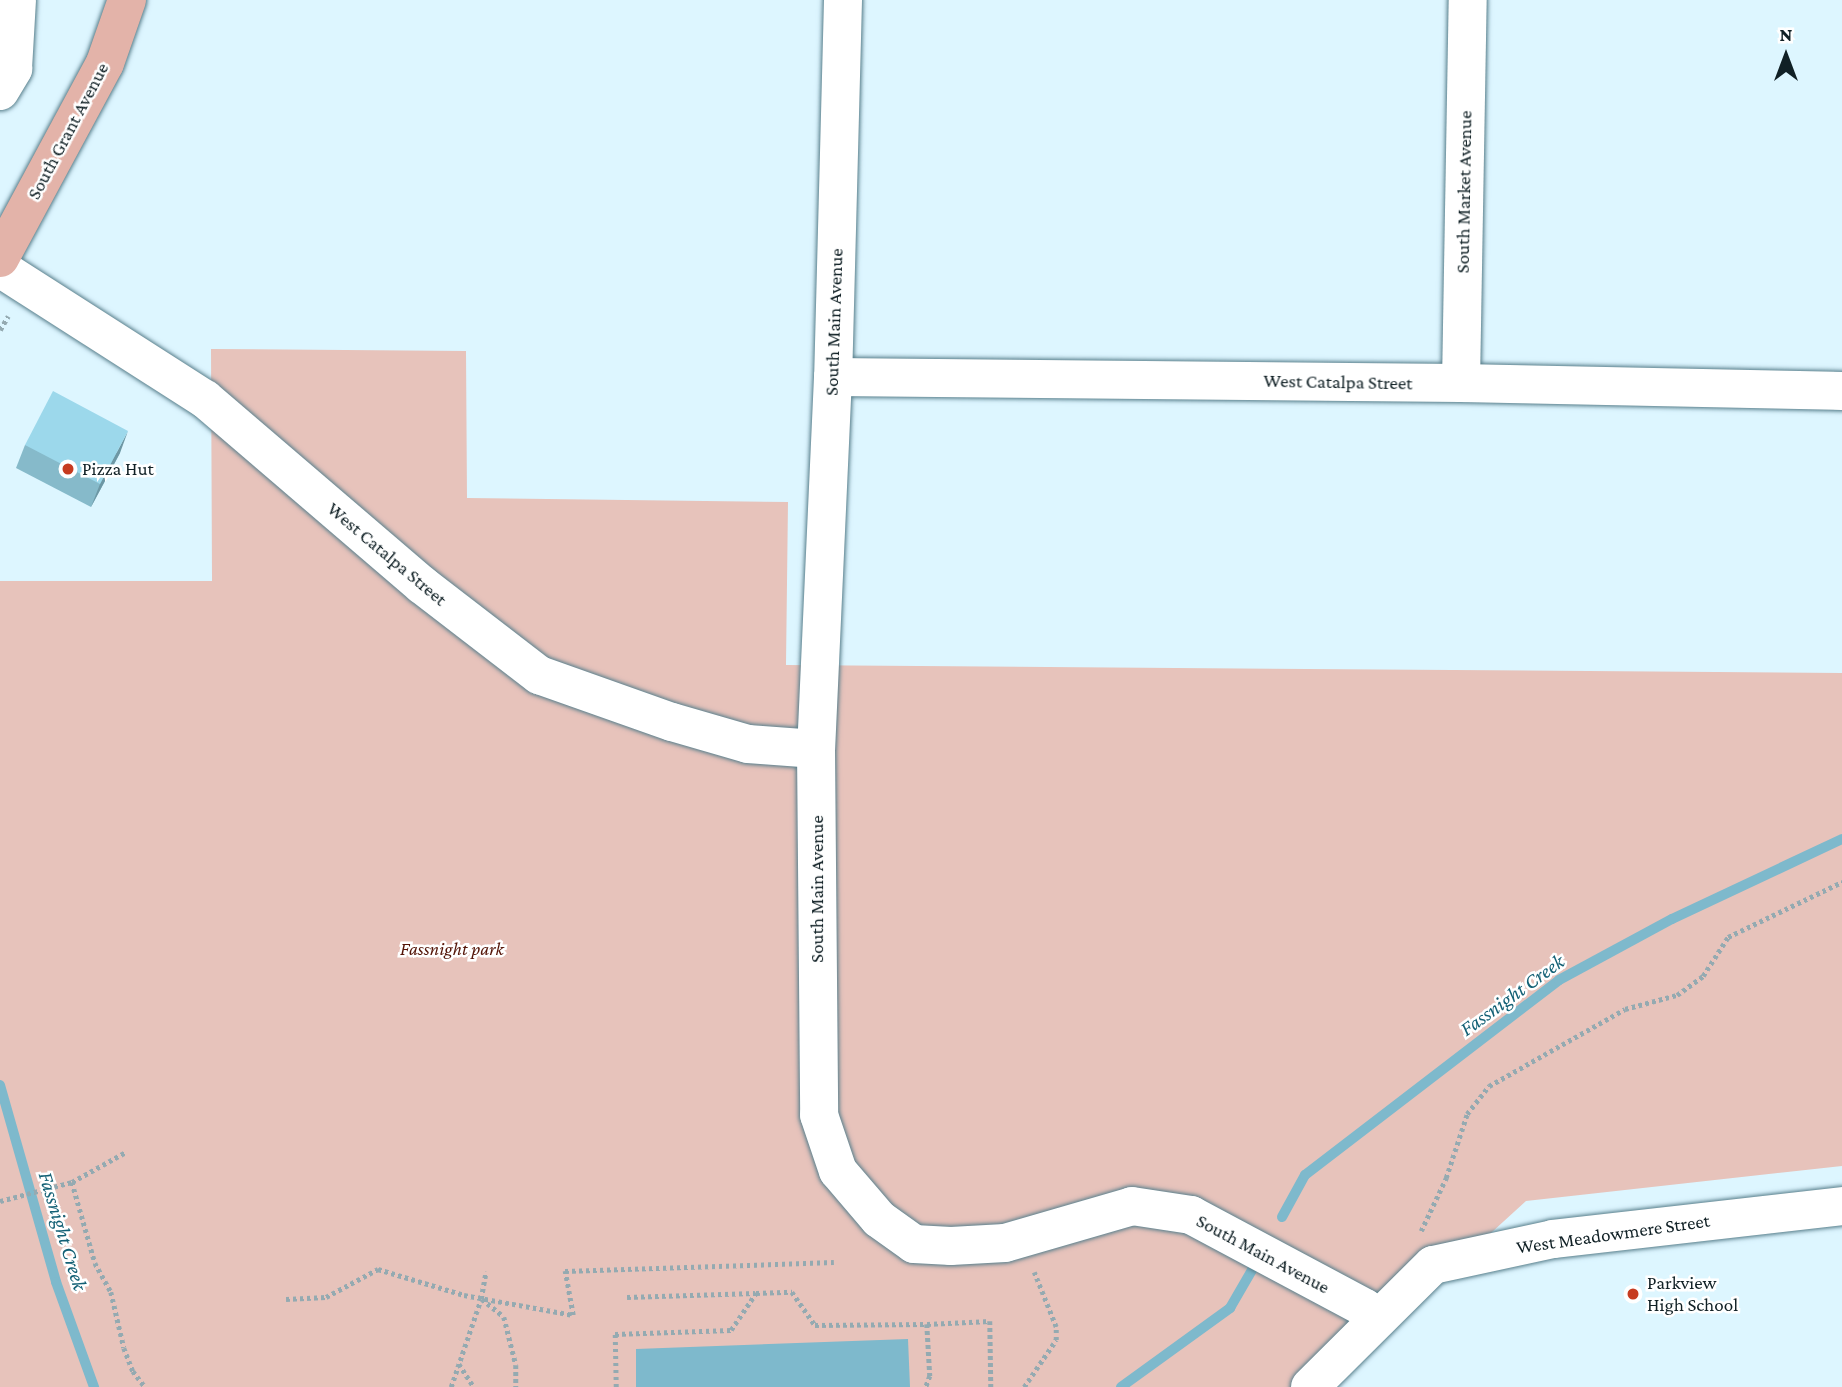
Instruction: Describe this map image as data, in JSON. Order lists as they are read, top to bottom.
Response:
{
  "streets": {
    "main road": ["South Grant Avenue"],
    "street": [
      "South Market Avenue",
      "South Main Avenue",
      "West Catalpa Street",
      "West Meadowmere Street"
    ]
  },
  "crossings": [
    ["South Market Avenue", "West Catalpa Street"],
    ["South Main Avenue", "West Catalpa Street"],
    ["South Main Avenue", "West Meadowmere Street"]
  ],
  "water": ["Fassnight Creek"],
  "parks": ["Fassnight park"],
  "places": ["Pizza Hut", "Parkview High School"],
  "north": "top"
}
